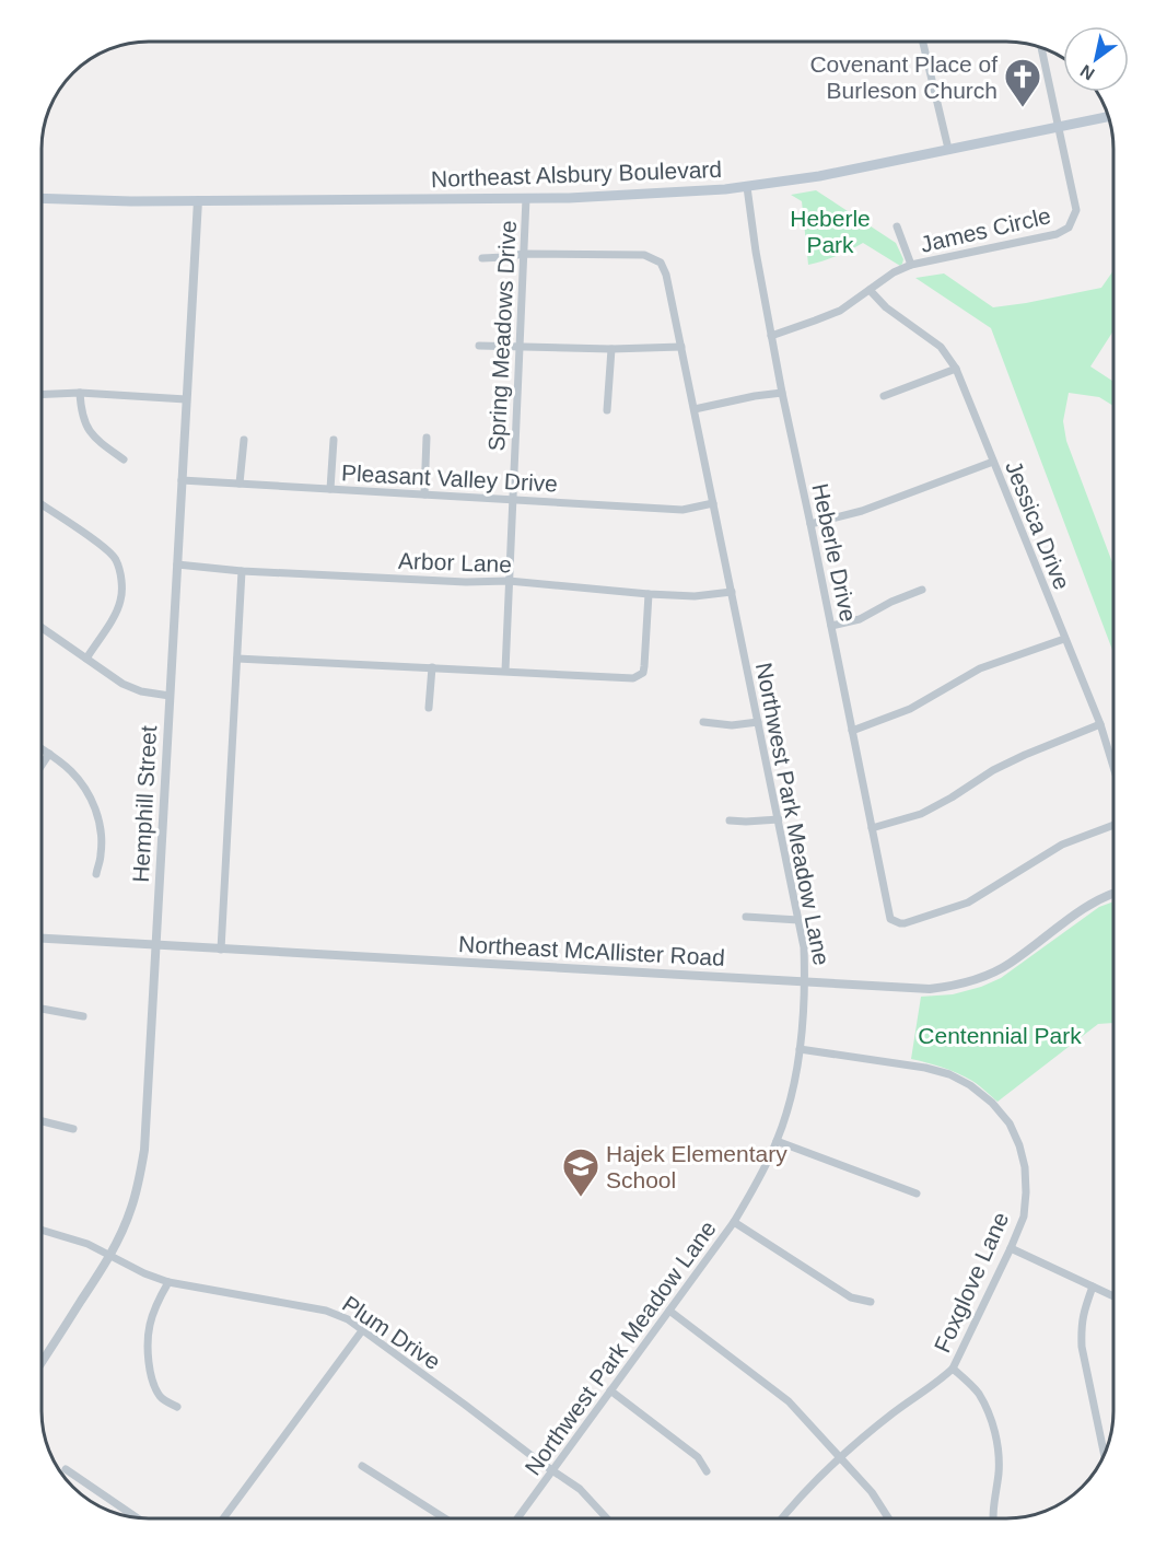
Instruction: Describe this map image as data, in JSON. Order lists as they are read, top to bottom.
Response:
{
  "streets": {
    "main road": ["Northeast Alsbury Boulevard"],
    "street": [
      "James Circle",
      "Spring Meadows Drive",
      "Pleasant Valley Drive",
      "Jessica Drive",
      "Heberle Drive",
      "Arbor Lane",
      "Hemphill Street",
      "Northwest Park Meadow Lane",
      "Northeast McAllister Road",
      "Foxglove Lane",
      "Plum Drive"
    ]
  },
  "crossings": [
    ["Northeast Alsbury Boulevard", "James Circle"],
    ["Northeast Alsbury Boulevard", "Spring Meadows Drive"],
    ["Northeast Alsbury Boulevard", "Heberle Drive"],
    ["Northeast Alsbury Boulevard", "Hemphill Street"],
    ["James Circle", "Jessica Drive"],
    ["James Circle", "Heberle Drive"],
    ["Spring Meadows Drive", "Pleasant Valley Drive"],
    ["Spring Meadows Drive", "Arbor Lane"],
    ["Spring Meadows Drive", "Northwest Park Meadow Lane"],
    ["Pleasant Valley Drive", "Hemphill Street"],
    ["Pleasant Valley Drive", "Northwest Park Meadow Lane"],
    ["Arbor Lane", "Hemphill Street"],
    ["Arbor Lane", "Northwest Park Meadow Lane"],
    ["Hemphill Street", "Northeast McAllister Road"],
    ["Hemphill Street", "Plum Drive"],
    ["Northwest Park Meadow Lane", "Northeast McAllister Road"],
    ["Northwest Park Meadow Lane", "Foxglove Lane"],
    ["Northwest Park Meadow Lane", "Plum Drive"]
  ],
  "parks": ["Heberle Park", "Centennial Park"],
  "places": {
    "church": ["Covenant Place of Burleson Church"],
    "school or university": ["Hajek Elementary School"]
  },
  "north": "bottom left"
}
